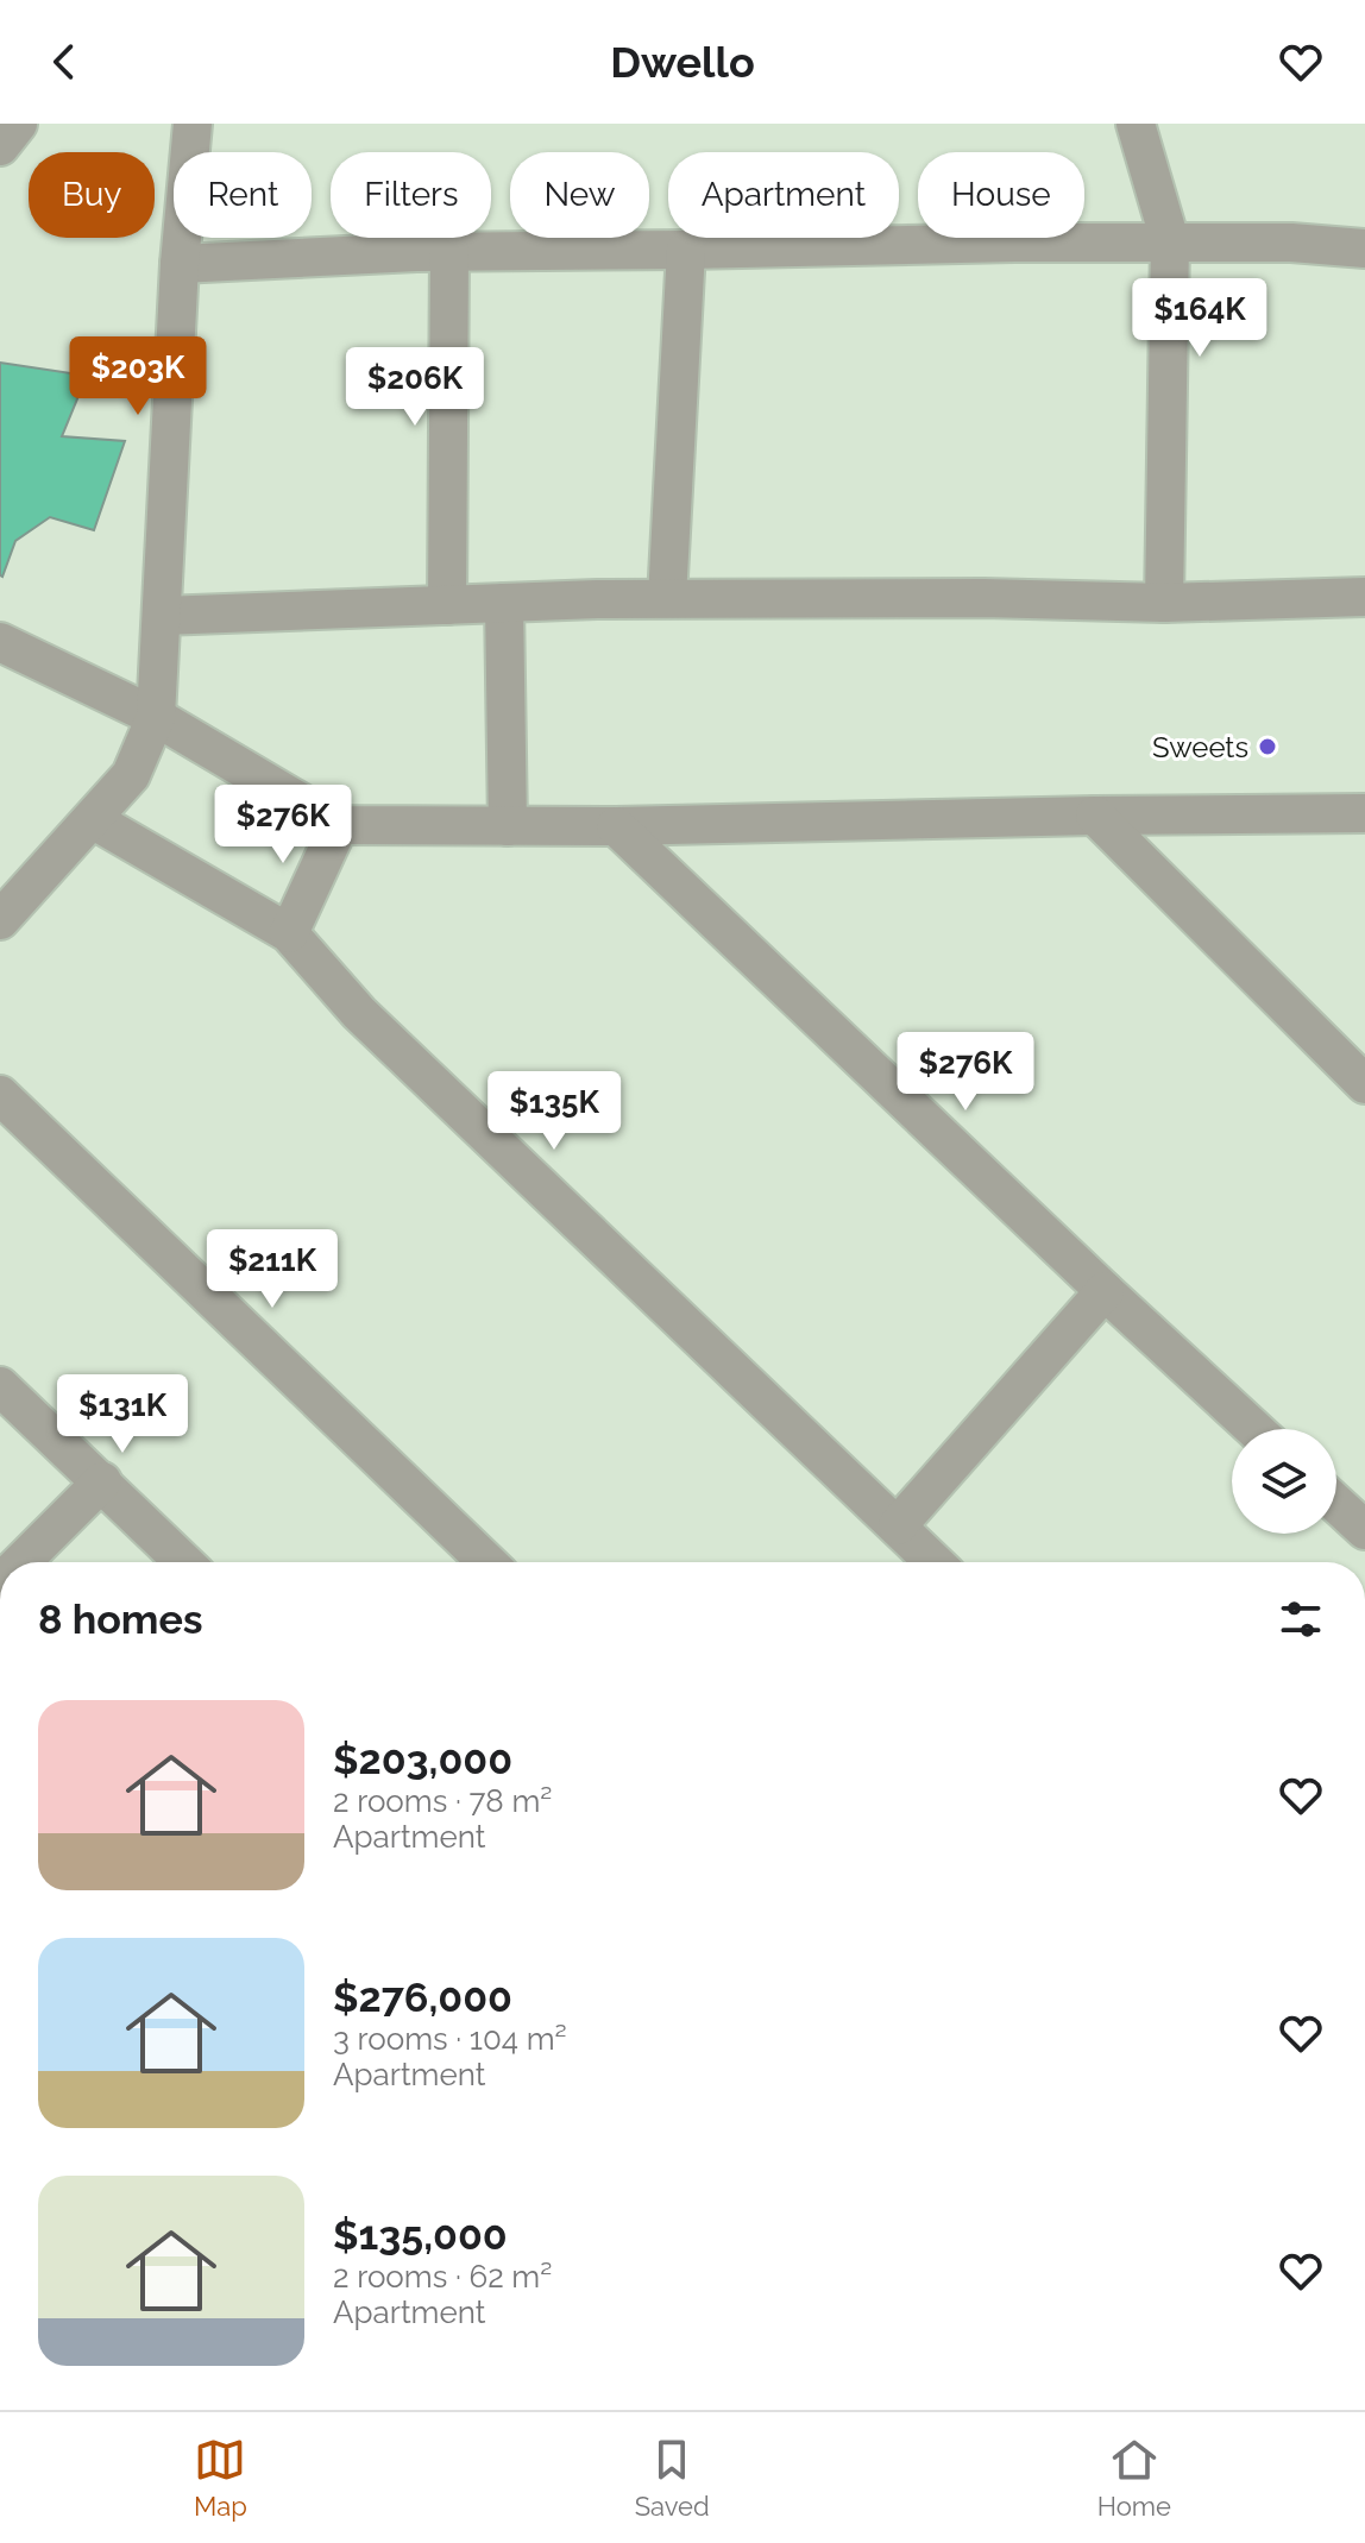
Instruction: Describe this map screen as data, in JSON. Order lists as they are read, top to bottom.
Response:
{
  "places": ["Sweets"],
  "page": {
    "header": "Dwello",
    "chip": [
      "Buy",
      "Rent",
      "Filters",
      "New",
      "Apartment",
      "House"
    ],
    "price": [
      "$164K",
      "$203K",
      "$206K",
      "$276K",
      "$276K",
      "$135K",
      "$211K",
      "$131K"
    ],
    "heading": "8 homes",
    "list": [
      {
        "name": "$203,000",
        "note": "2 rooms · 78 m² · Apartment"
      },
      {
        "name": "$276,000",
        "note": "3 rooms · 104 m² · Apartment"
      },
      {
        "name": "$135,000",
        "note": "2 rooms · 62 m² · Apartment"
      }
    ],
    "tabs": ["Map", "Saved", "Home"]
  }
}
